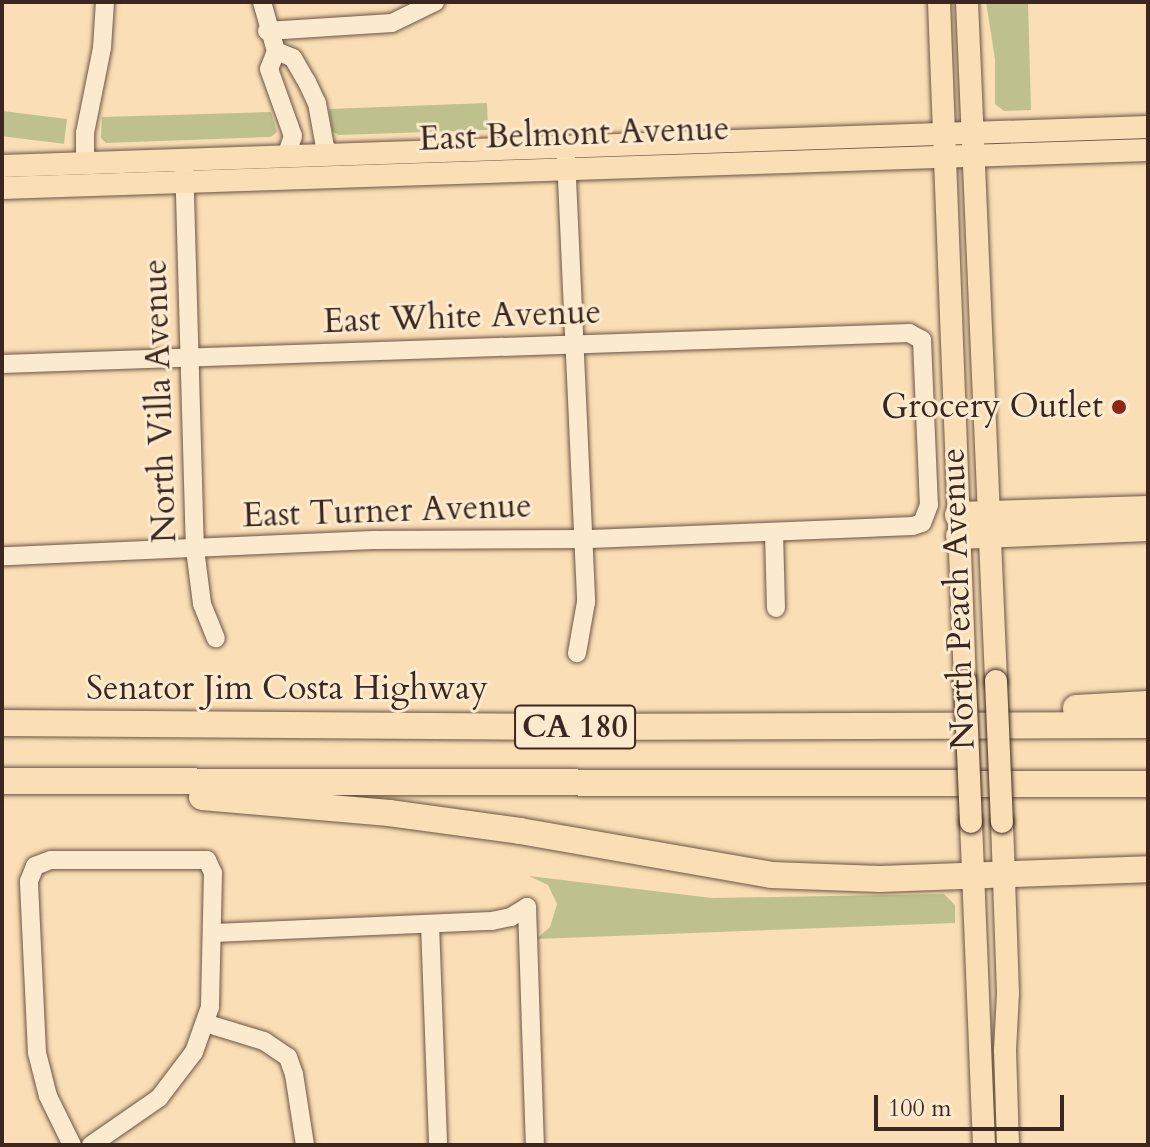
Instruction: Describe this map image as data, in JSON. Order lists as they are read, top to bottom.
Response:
{
  "streets": {
    "highway": ["Senator Jim Costa Highway", "CA 180"],
    "main road": ["East Belmont Avenue", "North Peach Avenue"],
    "street": ["East White Avenue", "North Villa Avenue", "East Turner Avenue"]
  },
  "crossings": [
    ["East Belmont Avenue", "North Villa Avenue"],
    ["East Belmont Avenue", "North Peach Avenue"],
    ["East White Avenue", "North Villa Avenue"],
    ["East White Avenue", "East Turner Avenue"],
    ["North Villa Avenue", "East Turner Avenue"]
  ],
  "places": ["Grocery Outlet"],
  "scale_bar": "100 m"
}
